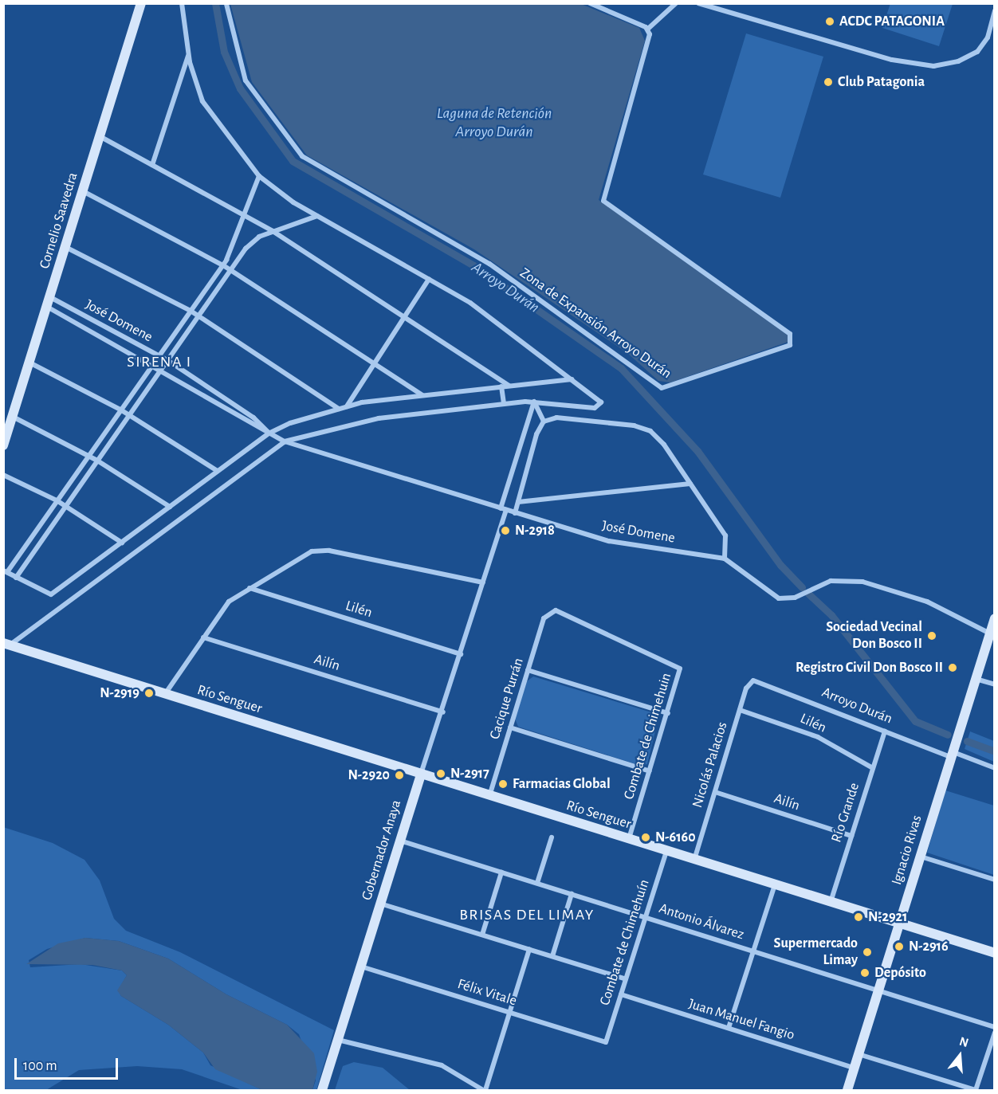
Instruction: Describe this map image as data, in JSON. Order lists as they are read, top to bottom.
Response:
{
  "streets": {
    "main road": [
      "Cornelio Saavedra",
      "Río Senguer",
      "Gobernador Anaya",
      "Ignacio Rivas"
    ],
    "street": [
      "José Domene",
      "Zona de Expansión Arroyo Durán",
      "Lilén",
      "Ailín",
      "Cacique Purrán",
      "Arroyo Durán",
      "Combate de Chimehuin",
      "Nicolás Palacios",
      "Río Grande",
      "Antonio Álvarez",
      "Combate de Chimehuín",
      "Félix Vitale",
      "Juan Manuel Fangio"
    ]
  },
  "crossings": [
    ["Cornelio Saavedra", "José Domene"],
    ["José Domene", "Gobernador Anaya"],
    ["José Domene", "Ignacio Rivas"],
    ["Lilén", "Nicolás Palacios"],
    ["Lilén", "Río Grande"],
    ["Lilén", "Gobernador Anaya"],
    ["Ailín", "Nicolás Palacios"],
    ["Ailín", "Río Grande"],
    ["Ailín", "Gobernador Anaya"],
    ["Cacique Purrán", "Río Senguer"],
    ["Cacique Purrán", "Combate de Chimehuin"],
    ["Río Senguer", "Combate de Chimehuin"],
    ["Río Senguer", "Nicolás Palacios"],
    ["Río Senguer", "Río Grande"],
    ["Río Senguer", "Gobernador Anaya"],
    ["Río Senguer", "Ignacio Rivas"],
    ["Río Senguer", "Combate de Chimehuín"],
    ["Arroyo Durán", "Nicolás Palacios"],
    ["Arroyo Durán", "Río Grande"],
    ["Arroyo Durán", "Ignacio Rivas"],
    ["Gobernador Anaya", "Antonio Álvarez"],
    ["Gobernador Anaya", "Félix Vitale"],
    ["Ignacio Rivas", "Antonio Álvarez"],
    ["Ignacio Rivas", "Juan Manuel Fangio"],
    ["Antonio Álvarez", "Combate de Chimehuín"],
    ["Combate de Chimehuín", "Félix Vitale"],
    ["Combate de Chimehuín", "Juan Manuel Fangio"]
  ],
  "districts": ["SIRENA I", "BRISAS DEL LIMAY"],
  "water": ["Laguna de Retención Arroyo Durán", "Arroyo Durán"],
  "places": [
    "ACDC PATAGONIA",
    "Club Patagonia",
    "N-2918",
    "Sociedad Vecinal Don Bosco II",
    "Registro Civil Don Bosco II",
    "N-2919",
    "N-2917",
    "N-2920",
    "Farmacias Global",
    "N-6160",
    "N-2921",
    "N-2916",
    "Supermercado Limay",
    "Depósito"
  ],
  "scale_bar": "100 m",
  "north": "top"
}
